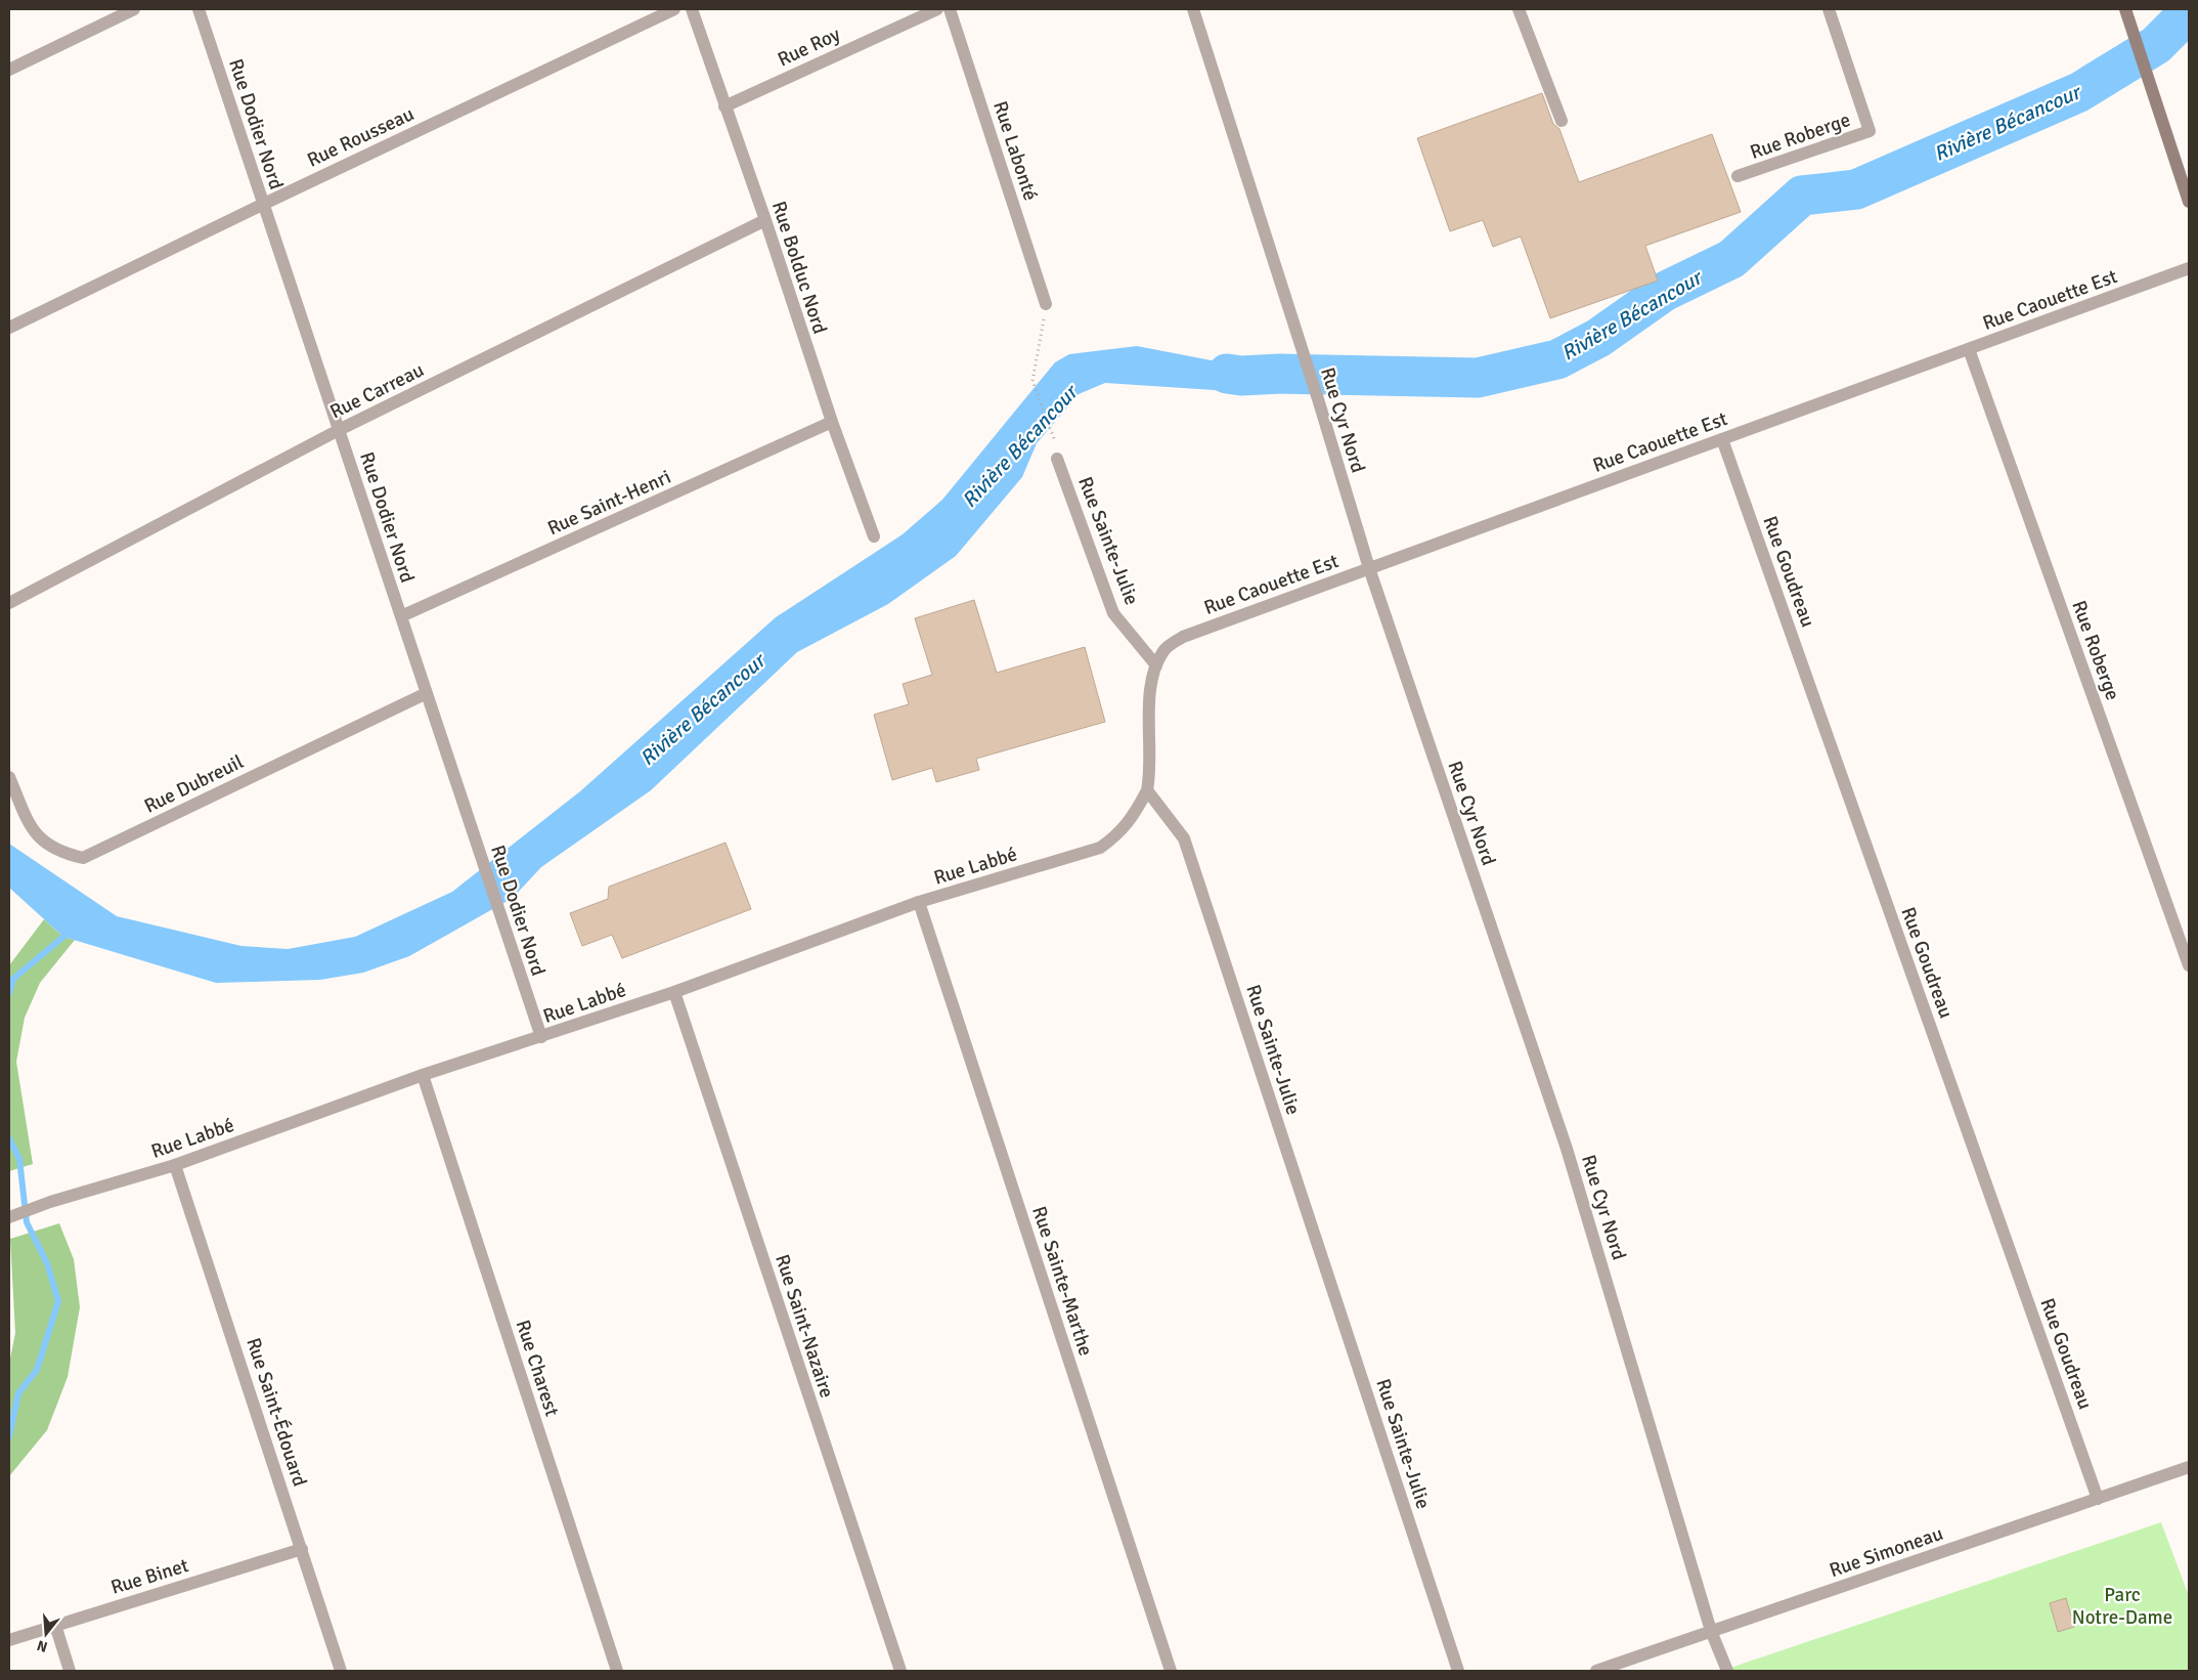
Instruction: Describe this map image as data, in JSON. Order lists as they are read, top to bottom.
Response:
{
  "streets": {
    "street": [
      "Rue Roy",
      "Rue Dodier Nord",
      "Rue Roberge",
      "Rue Rousseau",
      "Rue Labonté",
      "Rue Bolduc Nord",
      "Rue Caouette Est",
      "Rue Carreau",
      "Rue Cyr Nord",
      "Rue Saint-Henri",
      "Rue Sainte-Julie",
      "Rue Goudreau",
      "Rue Dubreuil",
      "Rue Labbé",
      "Rue Sainte-Marthe",
      "Rue Saint-Nazaire",
      "Rue Charest",
      "Rue Saint-Édouard",
      "Rue Simoneau",
      "Rue Binet"
    ]
  },
  "crossings": [
    ["Rue Roy", "Rue Bolduc Nord"],
    ["Rue Dodier Nord", "Rue Rousseau"],
    ["Rue Dodier Nord", "Rue Carreau"],
    ["Rue Dodier Nord", "Rue Saint-Henri"],
    ["Rue Dodier Nord", "Rue Dubreuil"],
    ["Rue Dodier Nord", "Rue Labbé"],
    ["Rue Roberge", "Rue Caouette Est"],
    ["Rue Bolduc Nord", "Rue Carreau"],
    ["Rue Bolduc Nord", "Rue Saint-Henri"],
    ["Rue Caouette Est", "Rue Cyr Nord"],
    ["Rue Caouette Est", "Rue Sainte-Julie"],
    ["Rue Caouette Est", "Rue Goudreau"],
    ["Rue Cyr Nord", "Rue Simoneau"],
    ["Rue Sainte-Julie", "Rue Labbé"],
    ["Rue Goudreau", "Rue Simoneau"],
    ["Rue Labbé", "Rue Sainte-Marthe"],
    ["Rue Labbé", "Rue Saint-Nazaire"],
    ["Rue Labbé", "Rue Charest"],
    ["Rue Labbé", "Rue Saint-Édouard"],
    ["Rue Saint-Édouard", "Rue Binet"]
  ],
  "water": ["Rivière Bécancour"],
  "parks": ["Parc Notre-Dame"],
  "north": "bottom"
}
